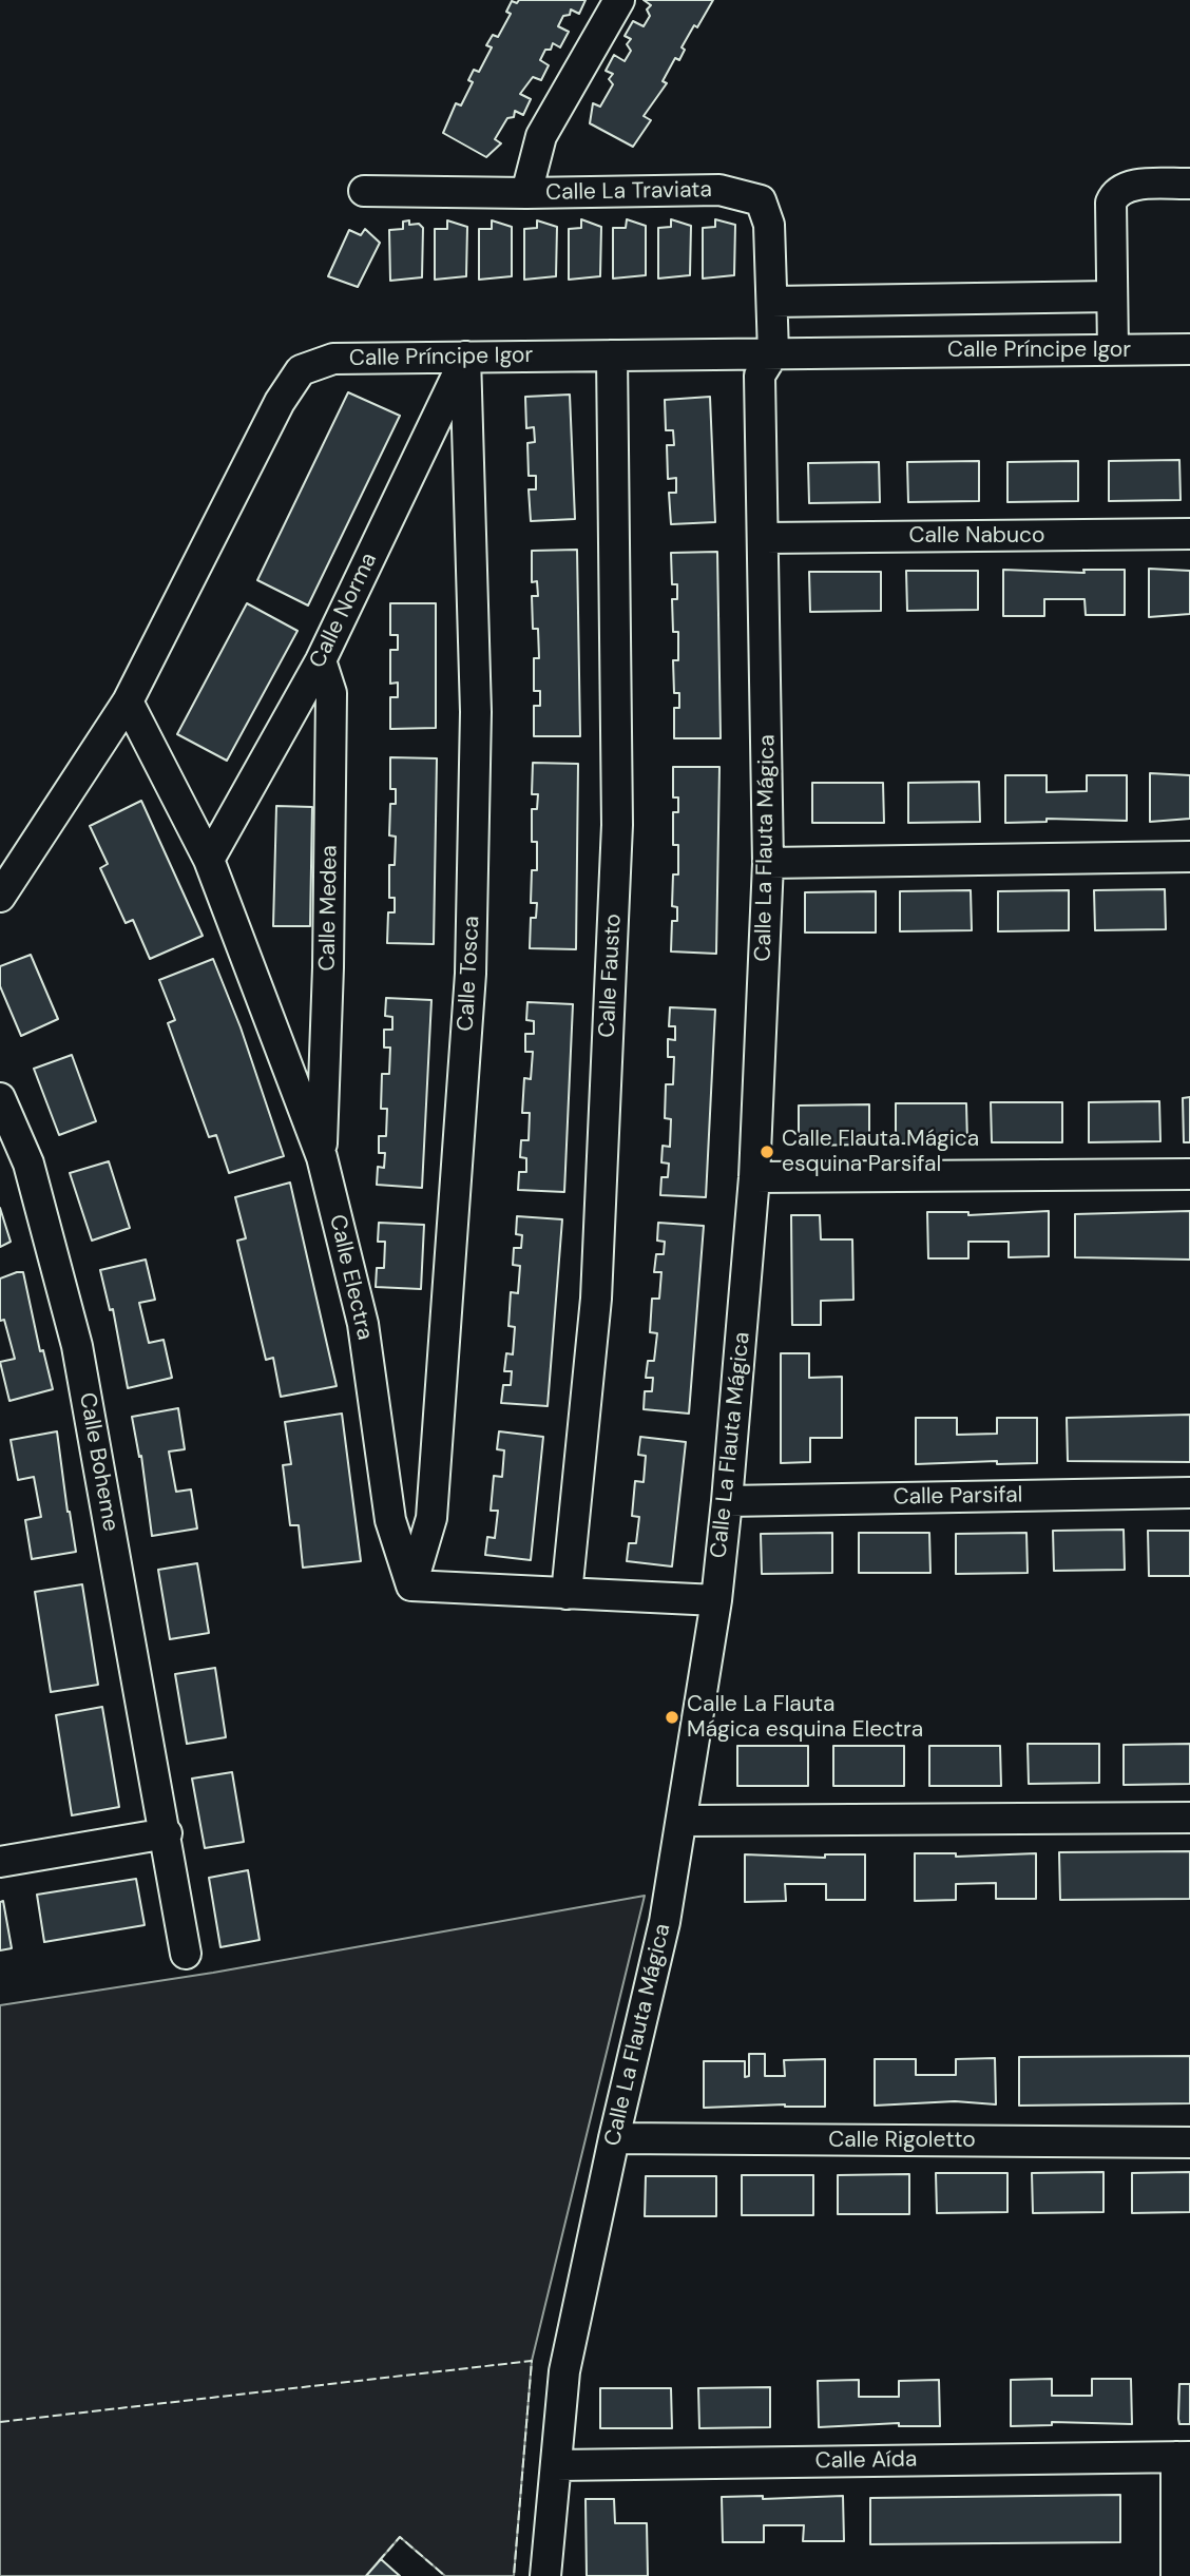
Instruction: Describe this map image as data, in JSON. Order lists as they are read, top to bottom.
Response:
{
  "streets": {
    "street": [
      "Calle La Traviata",
      "Calle Príncipe Igor",
      "Calle Nabuco",
      "Calle Norma",
      "Calle La Flauta Mágica",
      "Calle Medea",
      "Calle Tosca",
      "Calle Fausto",
      "Calle Electra",
      "Calle Boheme",
      "Calle Parsifal",
      "Calle Rigoletto",
      "Calle Aída"
    ]
  },
  "crossings": [
    ["Calle La Traviata", "Calle La Flauta Mágica"],
    ["Calle Príncipe Igor", "Calle Norma"],
    ["Calle Príncipe Igor", "Calle La Flauta Mágica"],
    ["Calle Príncipe Igor", "Calle Tosca"],
    ["Calle Príncipe Igor", "Calle Fausto"],
    ["Calle Príncipe Igor", "Calle Electra"],
    ["Calle Nabuco", "Calle La Flauta Mágica"],
    ["Calle Norma", "Calle Medea"],
    ["Calle Norma", "Calle Tosca"],
    ["Calle Norma", "Calle Electra"],
    ["Calle La Flauta Mágica", "Calle Parsifal"],
    ["Calle La Flauta Mágica", "Calle Rigoletto"],
    ["Calle La Flauta Mágica", "Calle Aída"],
    ["Calle Medea", "Calle Electra"],
    ["Calle Tosca", "Calle Electra"]
  ],
  "places": ["Calle Flauta Mágica esquina Parsifal", "Calle La Flauta Mágica esquina Electra"]
}
